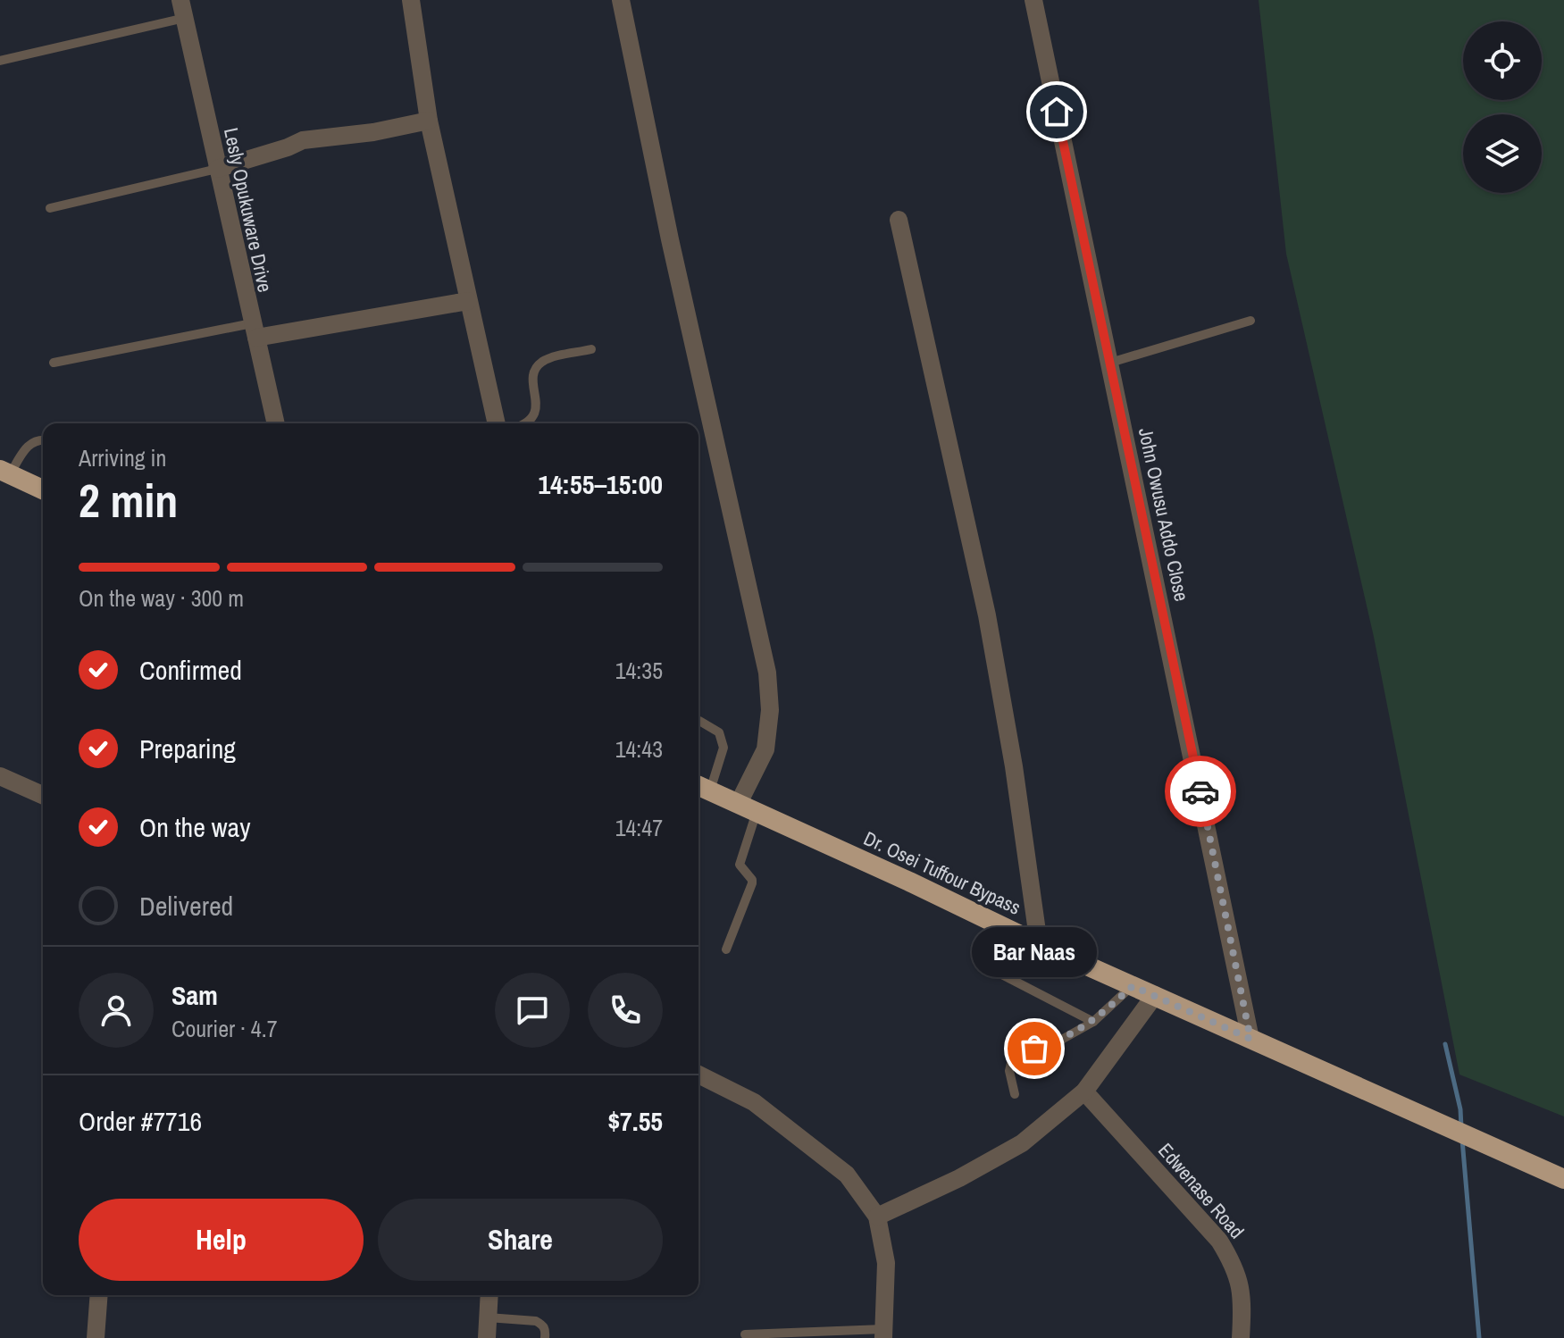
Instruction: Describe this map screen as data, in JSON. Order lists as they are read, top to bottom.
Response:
{
  "streets": {
    "highway": ["Dr. Osei Tuffour Bypass"],
    "street": ["Lesly Opukuware Drive", "John Owusu Addo Close", "Edwenase Road"]
  },
  "crossings": [
    ["John Owusu Addo Close", "Dr. Osei Tuffour Bypass"]
  ],
  "places": ["Bar Naas"],
  "page": {
    "heading": ["2 min", "Arriving in", "14:55–15:00"],
    "panel": [
      "Sam",
      "Courier · 4.7",
      "Order #7716",
      "$7.55"
    ],
    "bar": "On the way · 300 m",
    "list": [
      ["Confirmed", "14:35"],
      ["Preparing", "14:43"],
      ["On the way", "14:47"],
      "Delivered"
    ],
    "bubble": "Bar Naas",
    "buttons": ["Help", "Share"]
  }
}
